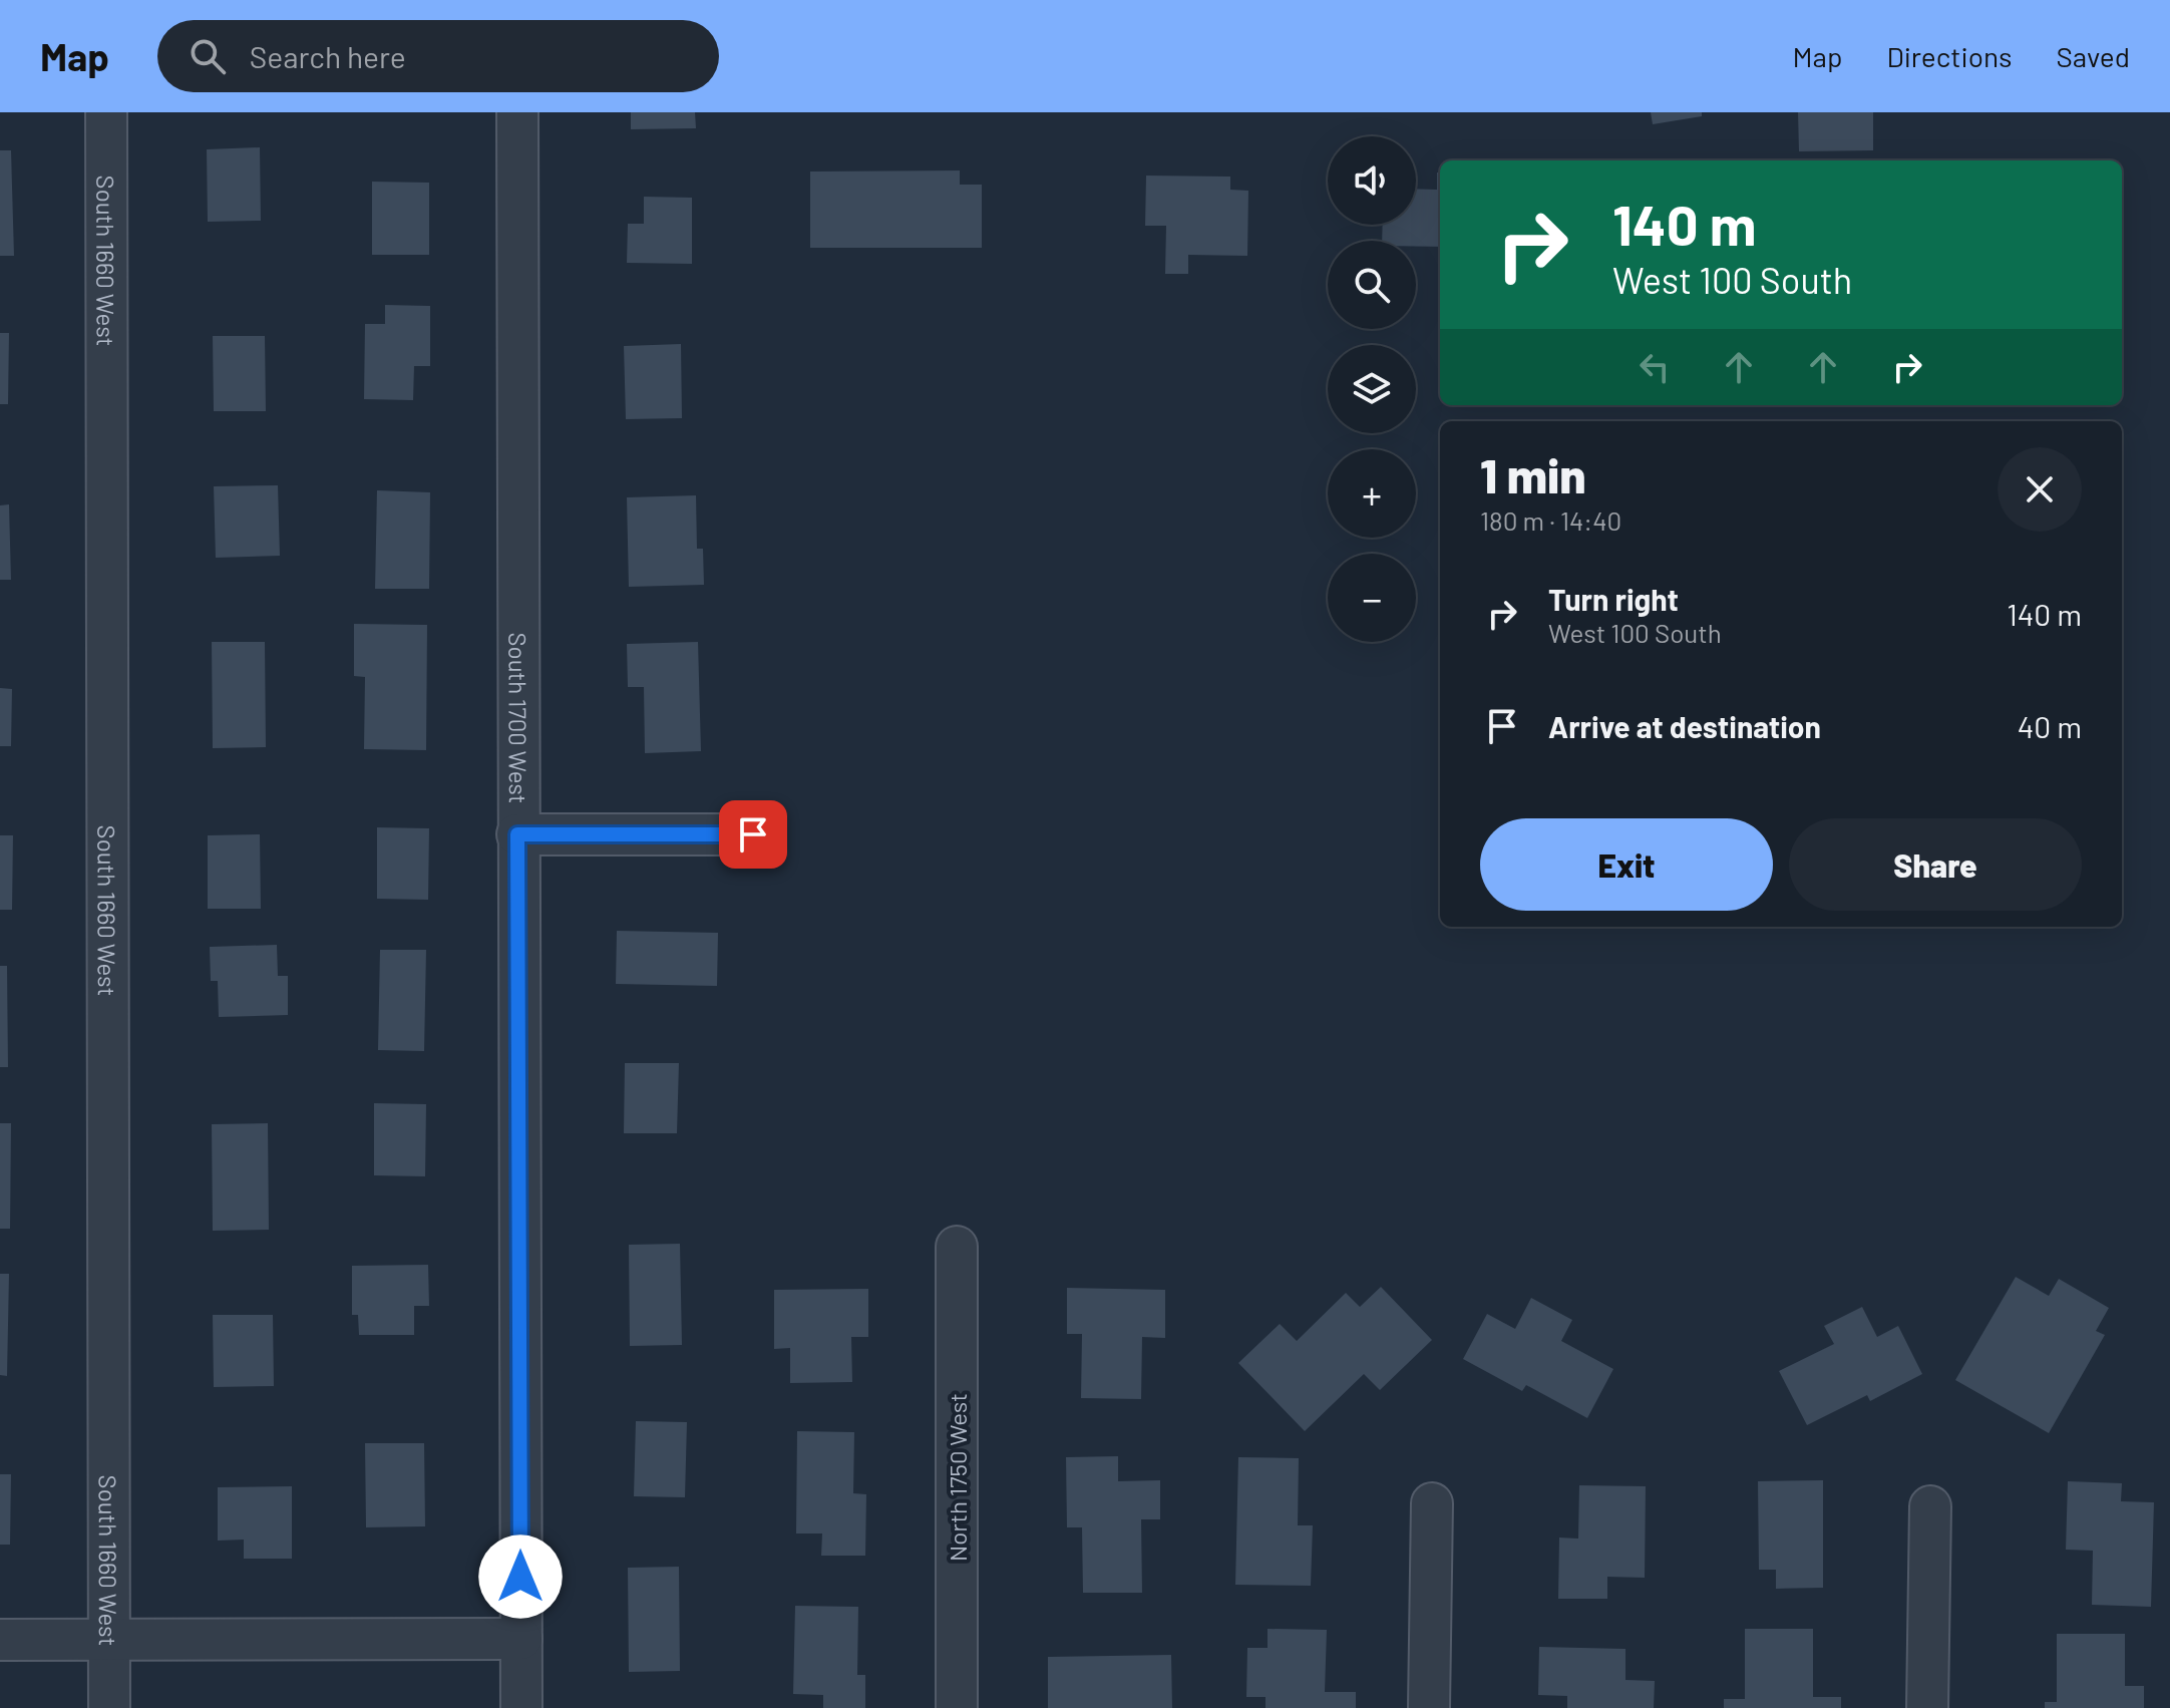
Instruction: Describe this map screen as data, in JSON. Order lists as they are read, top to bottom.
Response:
{
  "streets": {
    "street": ["South 1660 West", "South 1700 West", "North 1750 West"]
  },
  "page": {
    "header": "Map",
    "search": "Search here",
    "nav": ["Map", "Directions", "Saved"],
    "map_buttons": ["+", "−"],
    "turn": ["140 m", "West 100 South"],
    "heading": ["1 min", "180 m · 14:40"],
    "list": [
      {
        "name": "Turn right",
        "note": "West 100 South",
        "value": "140 m"
      },
      {
        "name": "Arrive at destination",
        "value": "40 m"
      }
    ],
    "buttons": ["Exit", "Share"]
  }
}
